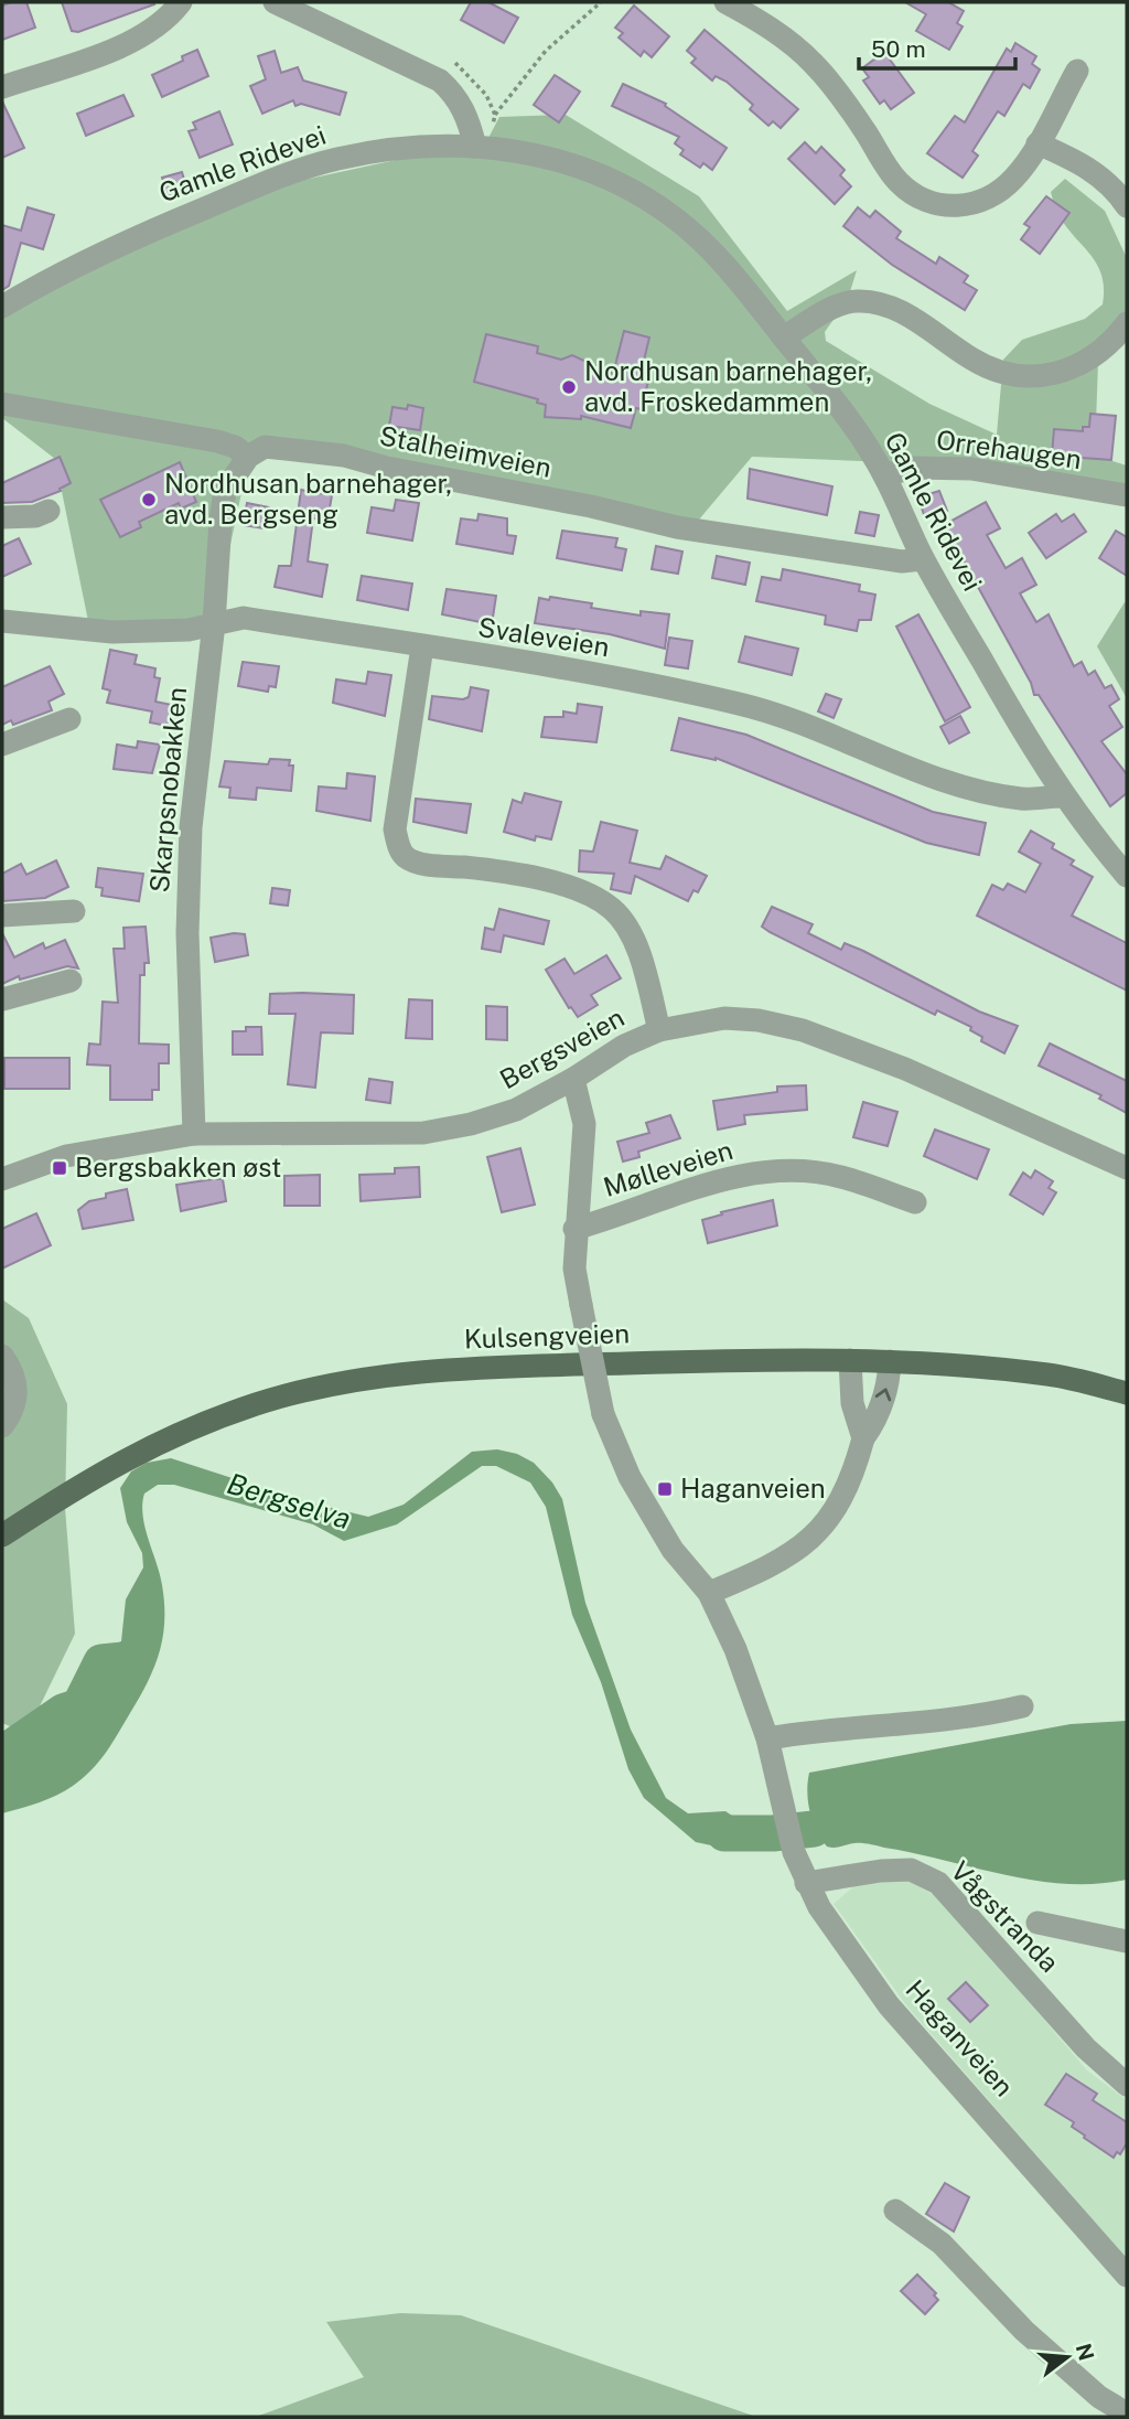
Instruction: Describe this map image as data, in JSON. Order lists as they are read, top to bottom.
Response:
{
  "streets": {
    "main road": ["Kulsengveien"],
    "street": [
      "Gamle Ridevei",
      "Orrehaugen",
      "Stalheimveien",
      "Svaleveien",
      "Skarpsnobakken",
      "Bergsveien",
      "Mølleveien",
      "Vågstranda",
      "Haganveien"
    ]
  },
  "crossings": [
    ["Gamle Ridevei", "Orrehaugen"],
    ["Gamle Ridevei", "Stalheimveien"],
    ["Gamle Ridevei", "Svaleveien"],
    ["Stalheimveien", "Skarpsnobakken"],
    ["Svaleveien", "Skarpsnobakken"],
    ["Skarpsnobakken", "Bergsveien"],
    ["Bergsveien", "Haganveien"],
    ["Mølleveien", "Haganveien"],
    ["Vågstranda", "Haganveien"]
  ],
  "water": ["Bergselva"],
  "places": {
    "other": ["Nordhusan barnehager, avd. Froskedammen", "Nordhusan barnehager, avd. Bergseng"],
    "transit": ["Bergsbakken øst", "Haganveien"]
  },
  "scale_bar": "50 m",
  "north": "right"
}
